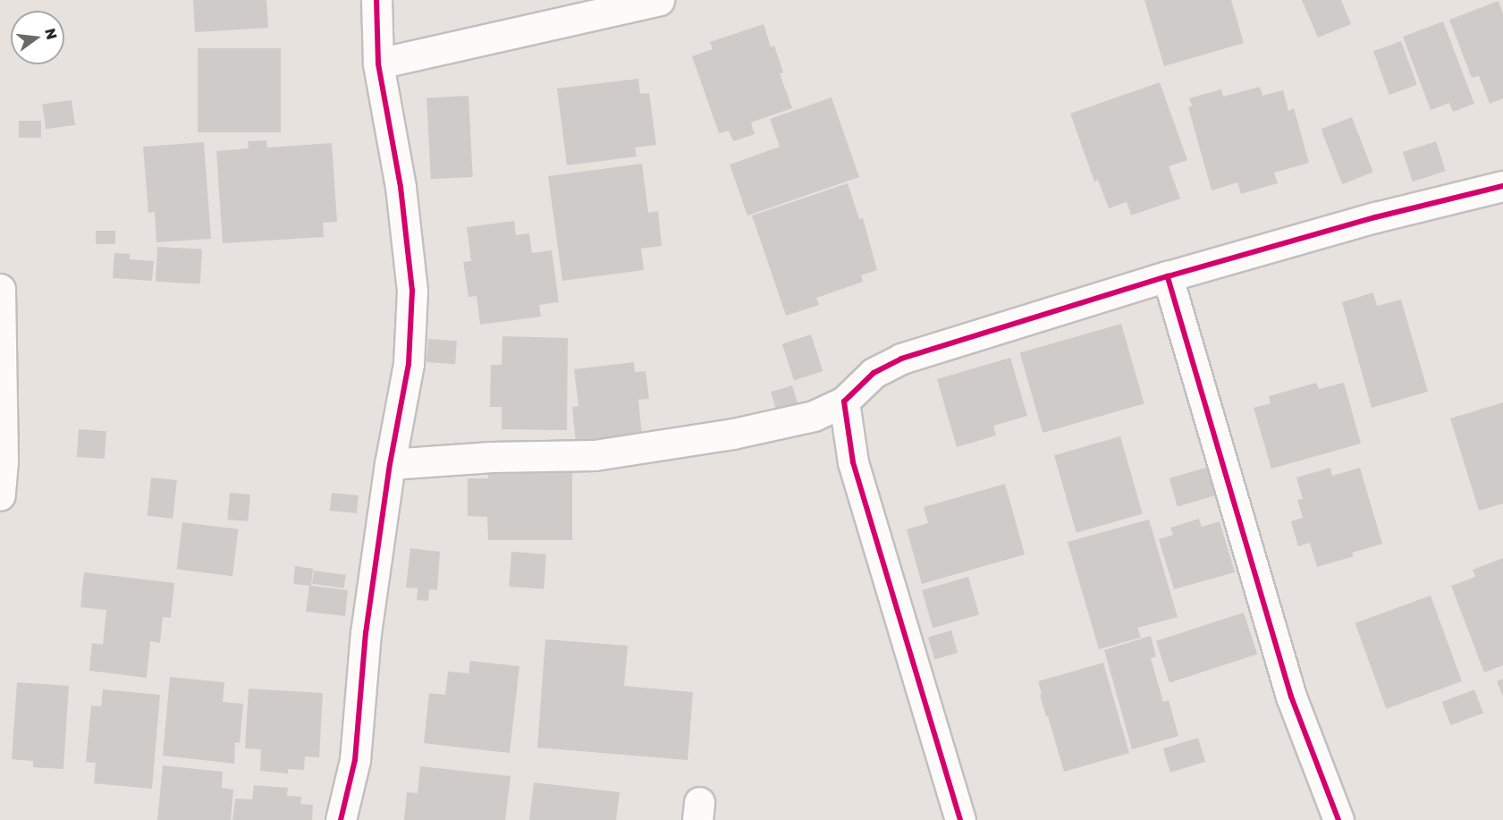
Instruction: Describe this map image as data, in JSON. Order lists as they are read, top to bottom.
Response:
{
  "north": "right"
}
